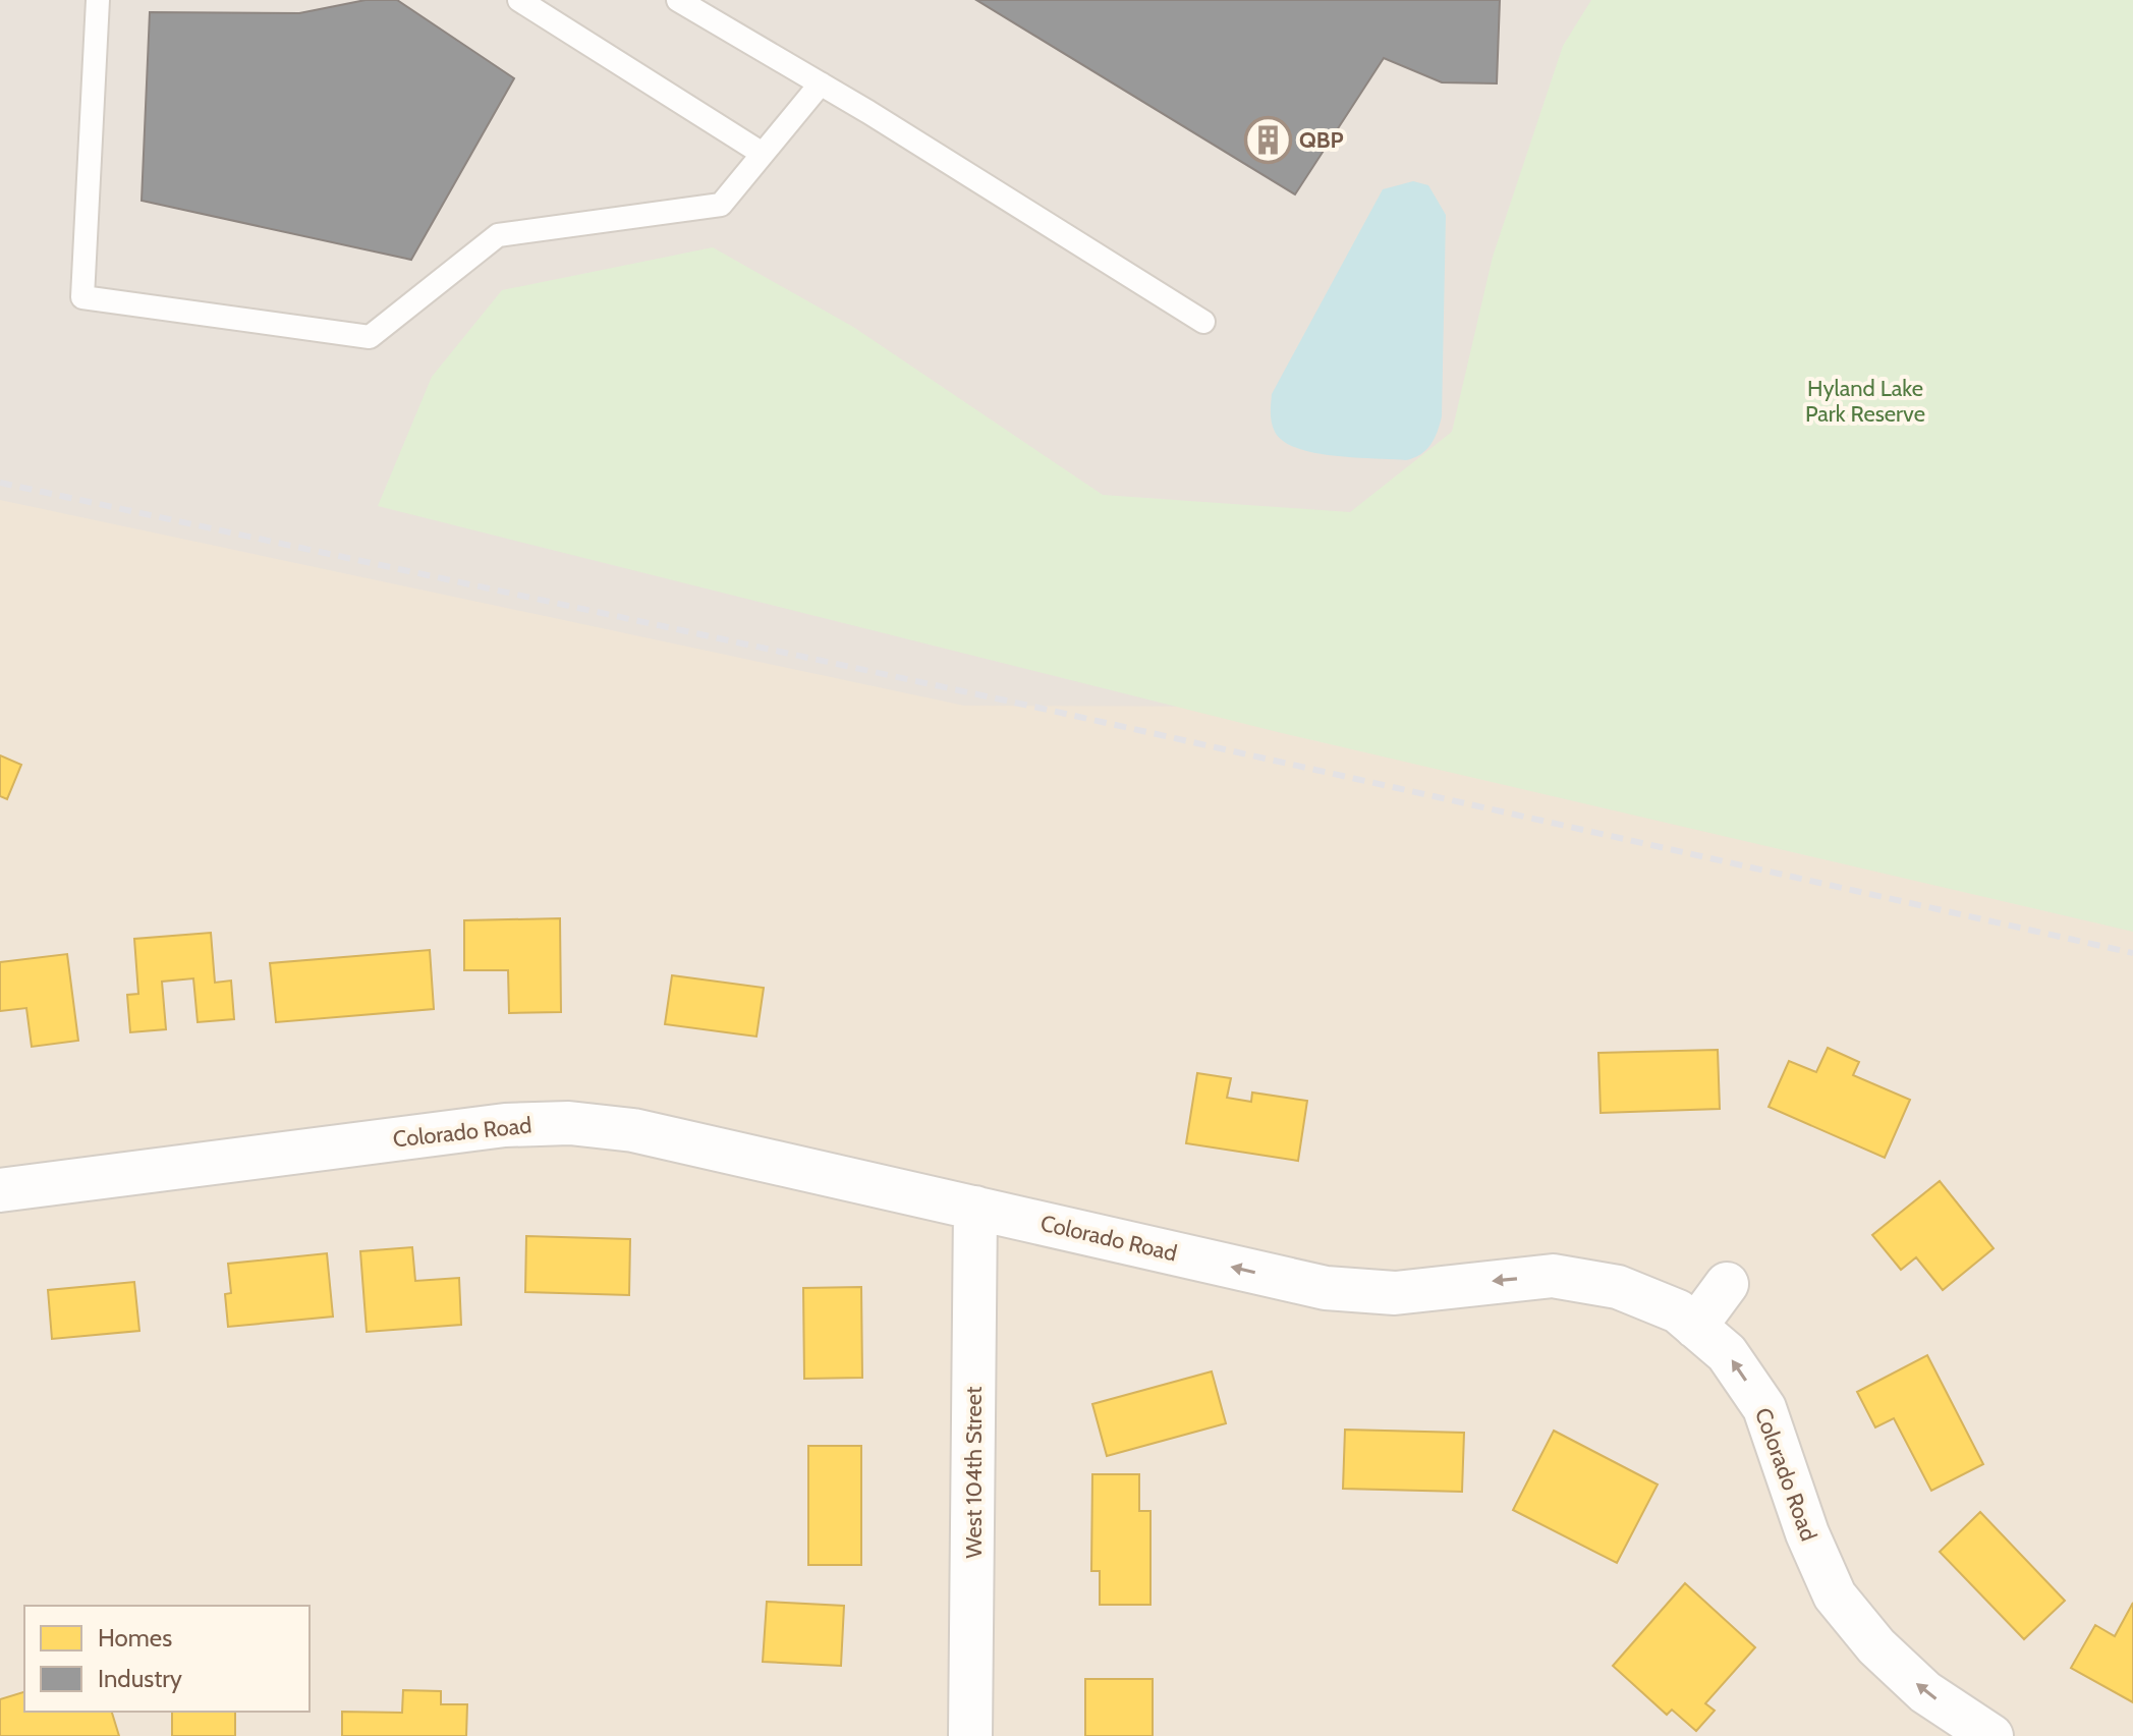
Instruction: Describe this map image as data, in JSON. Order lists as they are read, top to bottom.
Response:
{
  "streets": {
    "street": ["Colorado Road", "West 104th Street"]
  },
  "crossings": [
    ["Colorado Road", "West 104th Street"]
  ],
  "one_way": ["Colorado Road"],
  "parks": ["Hyland Lake Park Reserve"],
  "places": {
    "building": ["QBP"]
  },
  "legend": ["Homes", "Industry"]
}
